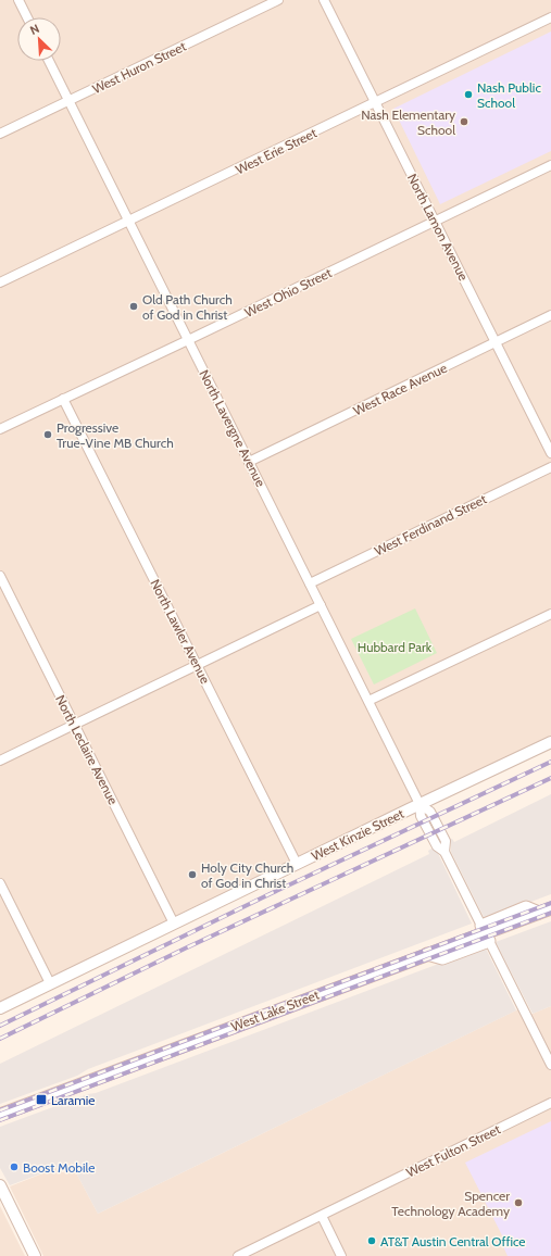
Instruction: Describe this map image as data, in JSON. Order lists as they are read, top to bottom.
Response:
{
  "streets": {
    "main road": ["West Lake Street"],
    "street": [
      "West Huron Street",
      "West Erie Street",
      "North Lamon Avenue",
      "West Ohio Street",
      "West Race Avenue",
      "North Lavergne Avenue",
      "West Ferdinand Street",
      "North Lawler Avenue",
      "North Leclaire Avenue",
      "West Kinzie Street",
      "West Fulton Street"
    ]
  },
  "crossings": [
    ["West Huron Street", "North Lavergne Avenue"],
    ["West Erie Street", "North Lamon Avenue"],
    ["West Erie Street", "North Lavergne Avenue"],
    ["North Lamon Avenue", "West Ohio Street"],
    ["North Lamon Avenue", "West Race Avenue"],
    ["West Ohio Street", "North Lavergne Avenue"],
    ["West Ohio Street", "North Lawler Avenue"],
    ["West Race Avenue", "North Lavergne Avenue"],
    ["North Lavergne Avenue", "West Ferdinand Street"],
    ["North Lavergne Avenue", "West Kinzie Street"],
    ["North Lavergne Avenue", "West Lake Street"],
    ["North Lawler Avenue", "West Kinzie Street"],
    ["North Leclaire Avenue", "West Kinzie Street"]
  ],
  "parks": ["Hubbard Park"],
  "places": {
    "other": [
      "Nash Public School",
      "Nash Elementary School",
      "Old Path Church of God in Christ",
      "Progressive True-Vine MB Church",
      "Holy City Church of God in Christ",
      "Boost Mobile",
      "Spencer Technology Academy",
      "AT&T Austin Central Office"
    ],
    "transit": ["Laramie"]
  },
  "north": "top left"
}
